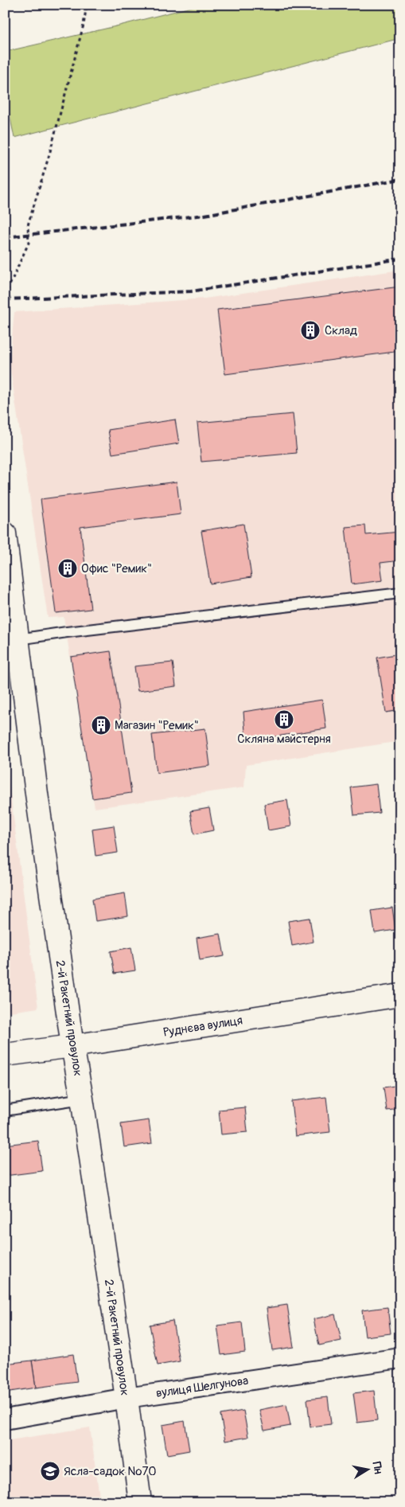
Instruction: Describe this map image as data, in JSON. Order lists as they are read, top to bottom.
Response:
{
  "streets": {
    "street": ["2-й Ракетний провулок", "Руднєва вулиця", "вулиця Шелгунова"]
  },
  "crossings": [
    ["2-й Ракетний провулок", "Руднєва вулиця"],
    ["2-й Ракетний провулок", "вулиця Шелгунова"]
  ],
  "places": {
    "building": [
      "Склад",
      "Офис \"Ремик\"",
      "Скляна майстерня",
      "Магазин \"Ремик\""
    ],
    "school or university": ["Ясла-садок №70"]
  },
  "north": "right"
}
